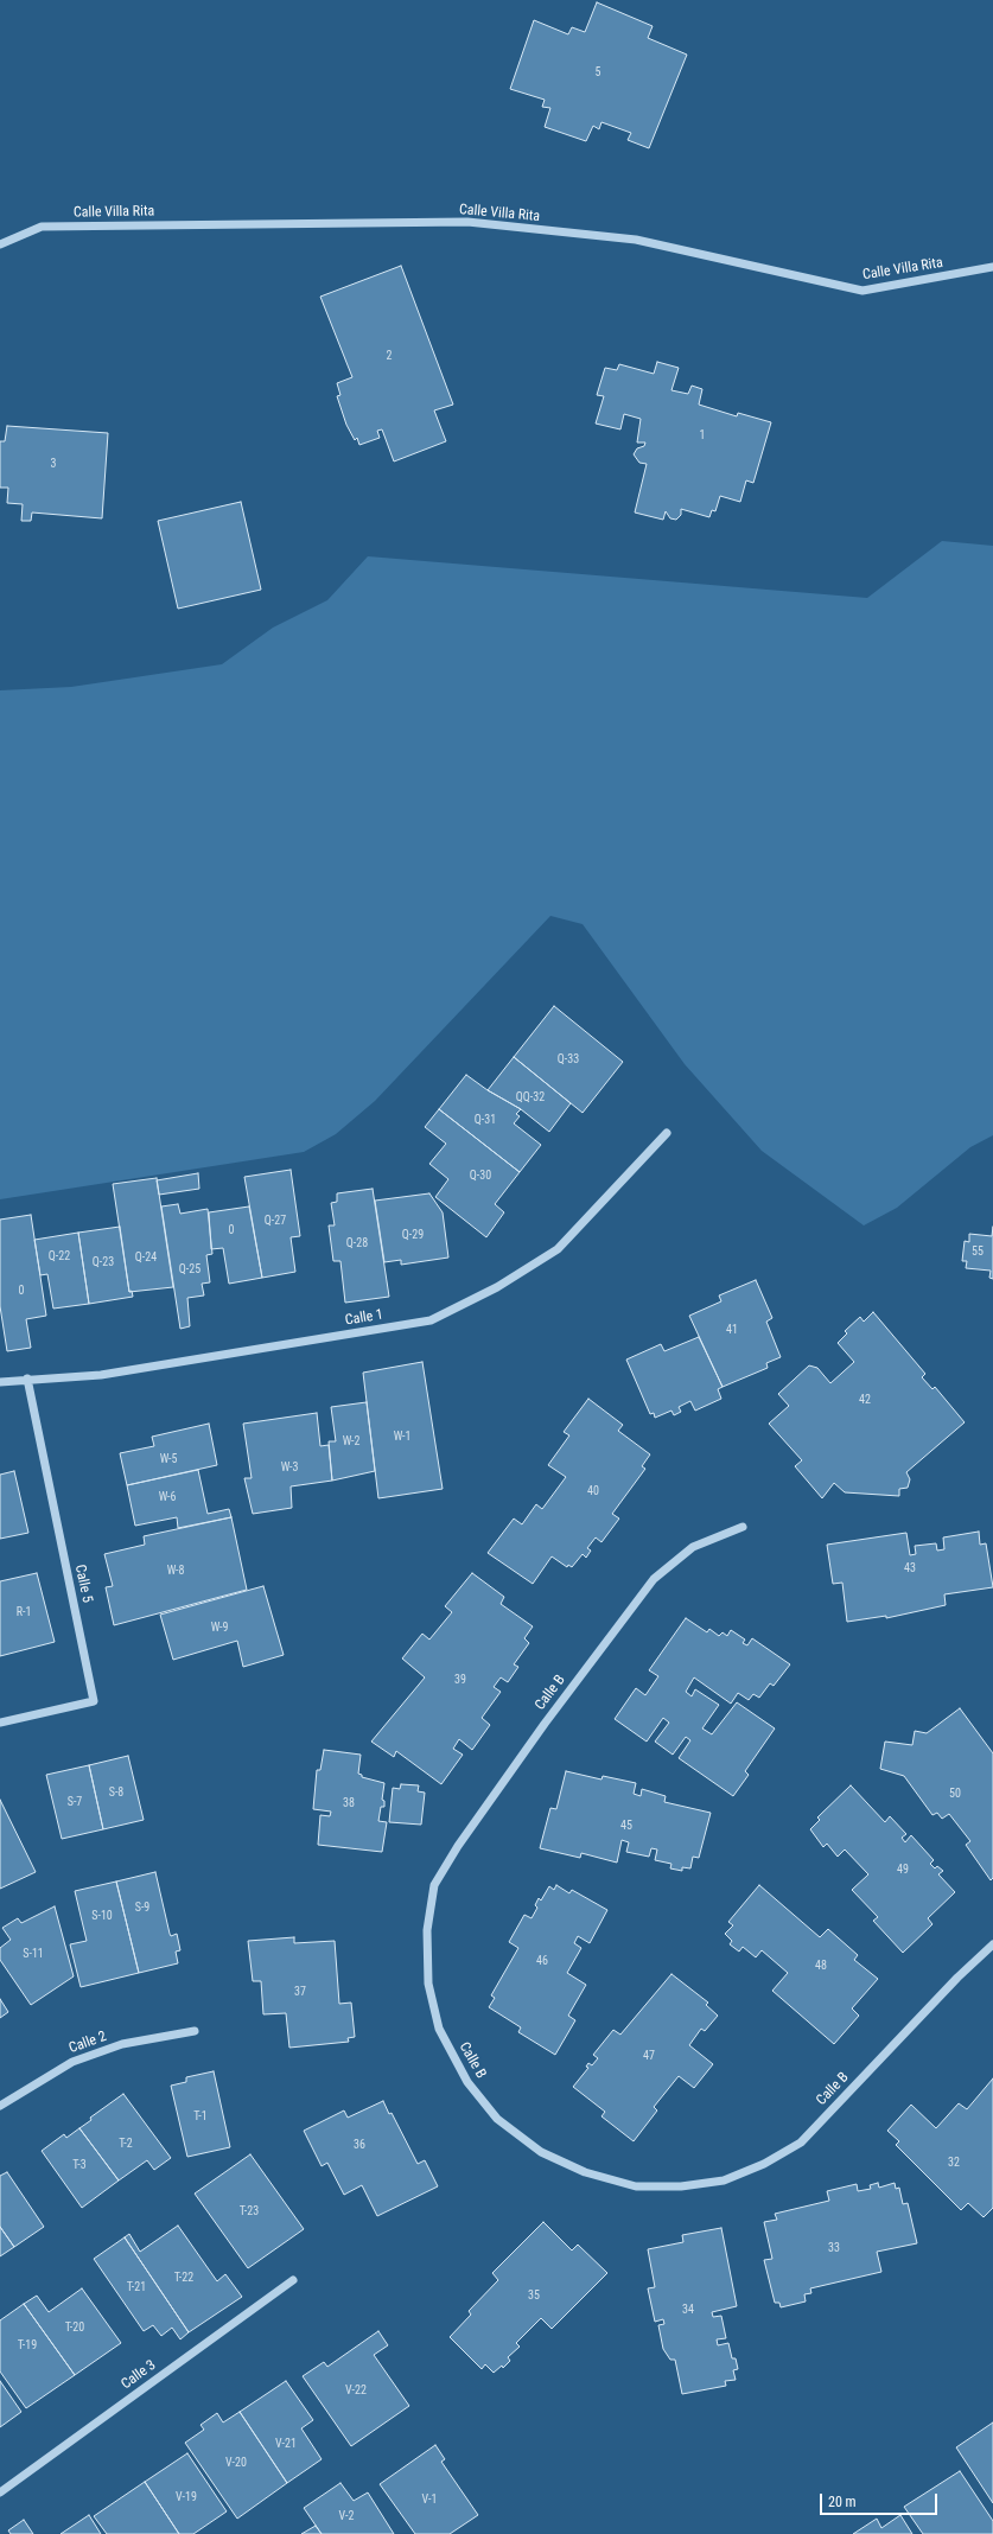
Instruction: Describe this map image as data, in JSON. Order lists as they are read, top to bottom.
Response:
{
  "streets": {
    "street": [
      "Calle Villa Rita",
      "Calle 1",
      "Calle 5",
      "Calle B",
      "Calle 2",
      "Calle 3"
    ]
  },
  "crossings": [
    ["Calle 1", "Calle 5"]
  ],
  "house_numbers": [
    "5",
    "2",
    "1",
    "3",
    "Q-33",
    "QQ-32",
    "Q-31",
    "Q-30",
    "Q-27",
    "0",
    "Q-29",
    "Q-28",
    "55",
    "Q-22",
    "Q-24",
    "Q-23",
    "Q-25",
    "0",
    "41",
    "42",
    "W-1",
    "W-2",
    "W-5",
    "W-3",
    "40",
    "W-6",
    "43",
    "W-8",
    "R-1",
    "W-9",
    "39",
    "S-8",
    "50",
    "S-7",
    "38",
    "45",
    "49",
    "S-9",
    "S-10",
    "S-11",
    "46",
    "48",
    "37",
    "47",
    "T-1",
    "T-2",
    "36",
    "32",
    "T-3",
    "T-23",
    "33",
    "T-22",
    "T-21",
    "35",
    "34",
    "T-20",
    "T-19",
    "V-22",
    "V-21",
    "V-20",
    "V-19",
    "V-1",
    "V-2"
  ],
  "scale_bar": "20 m"
}
